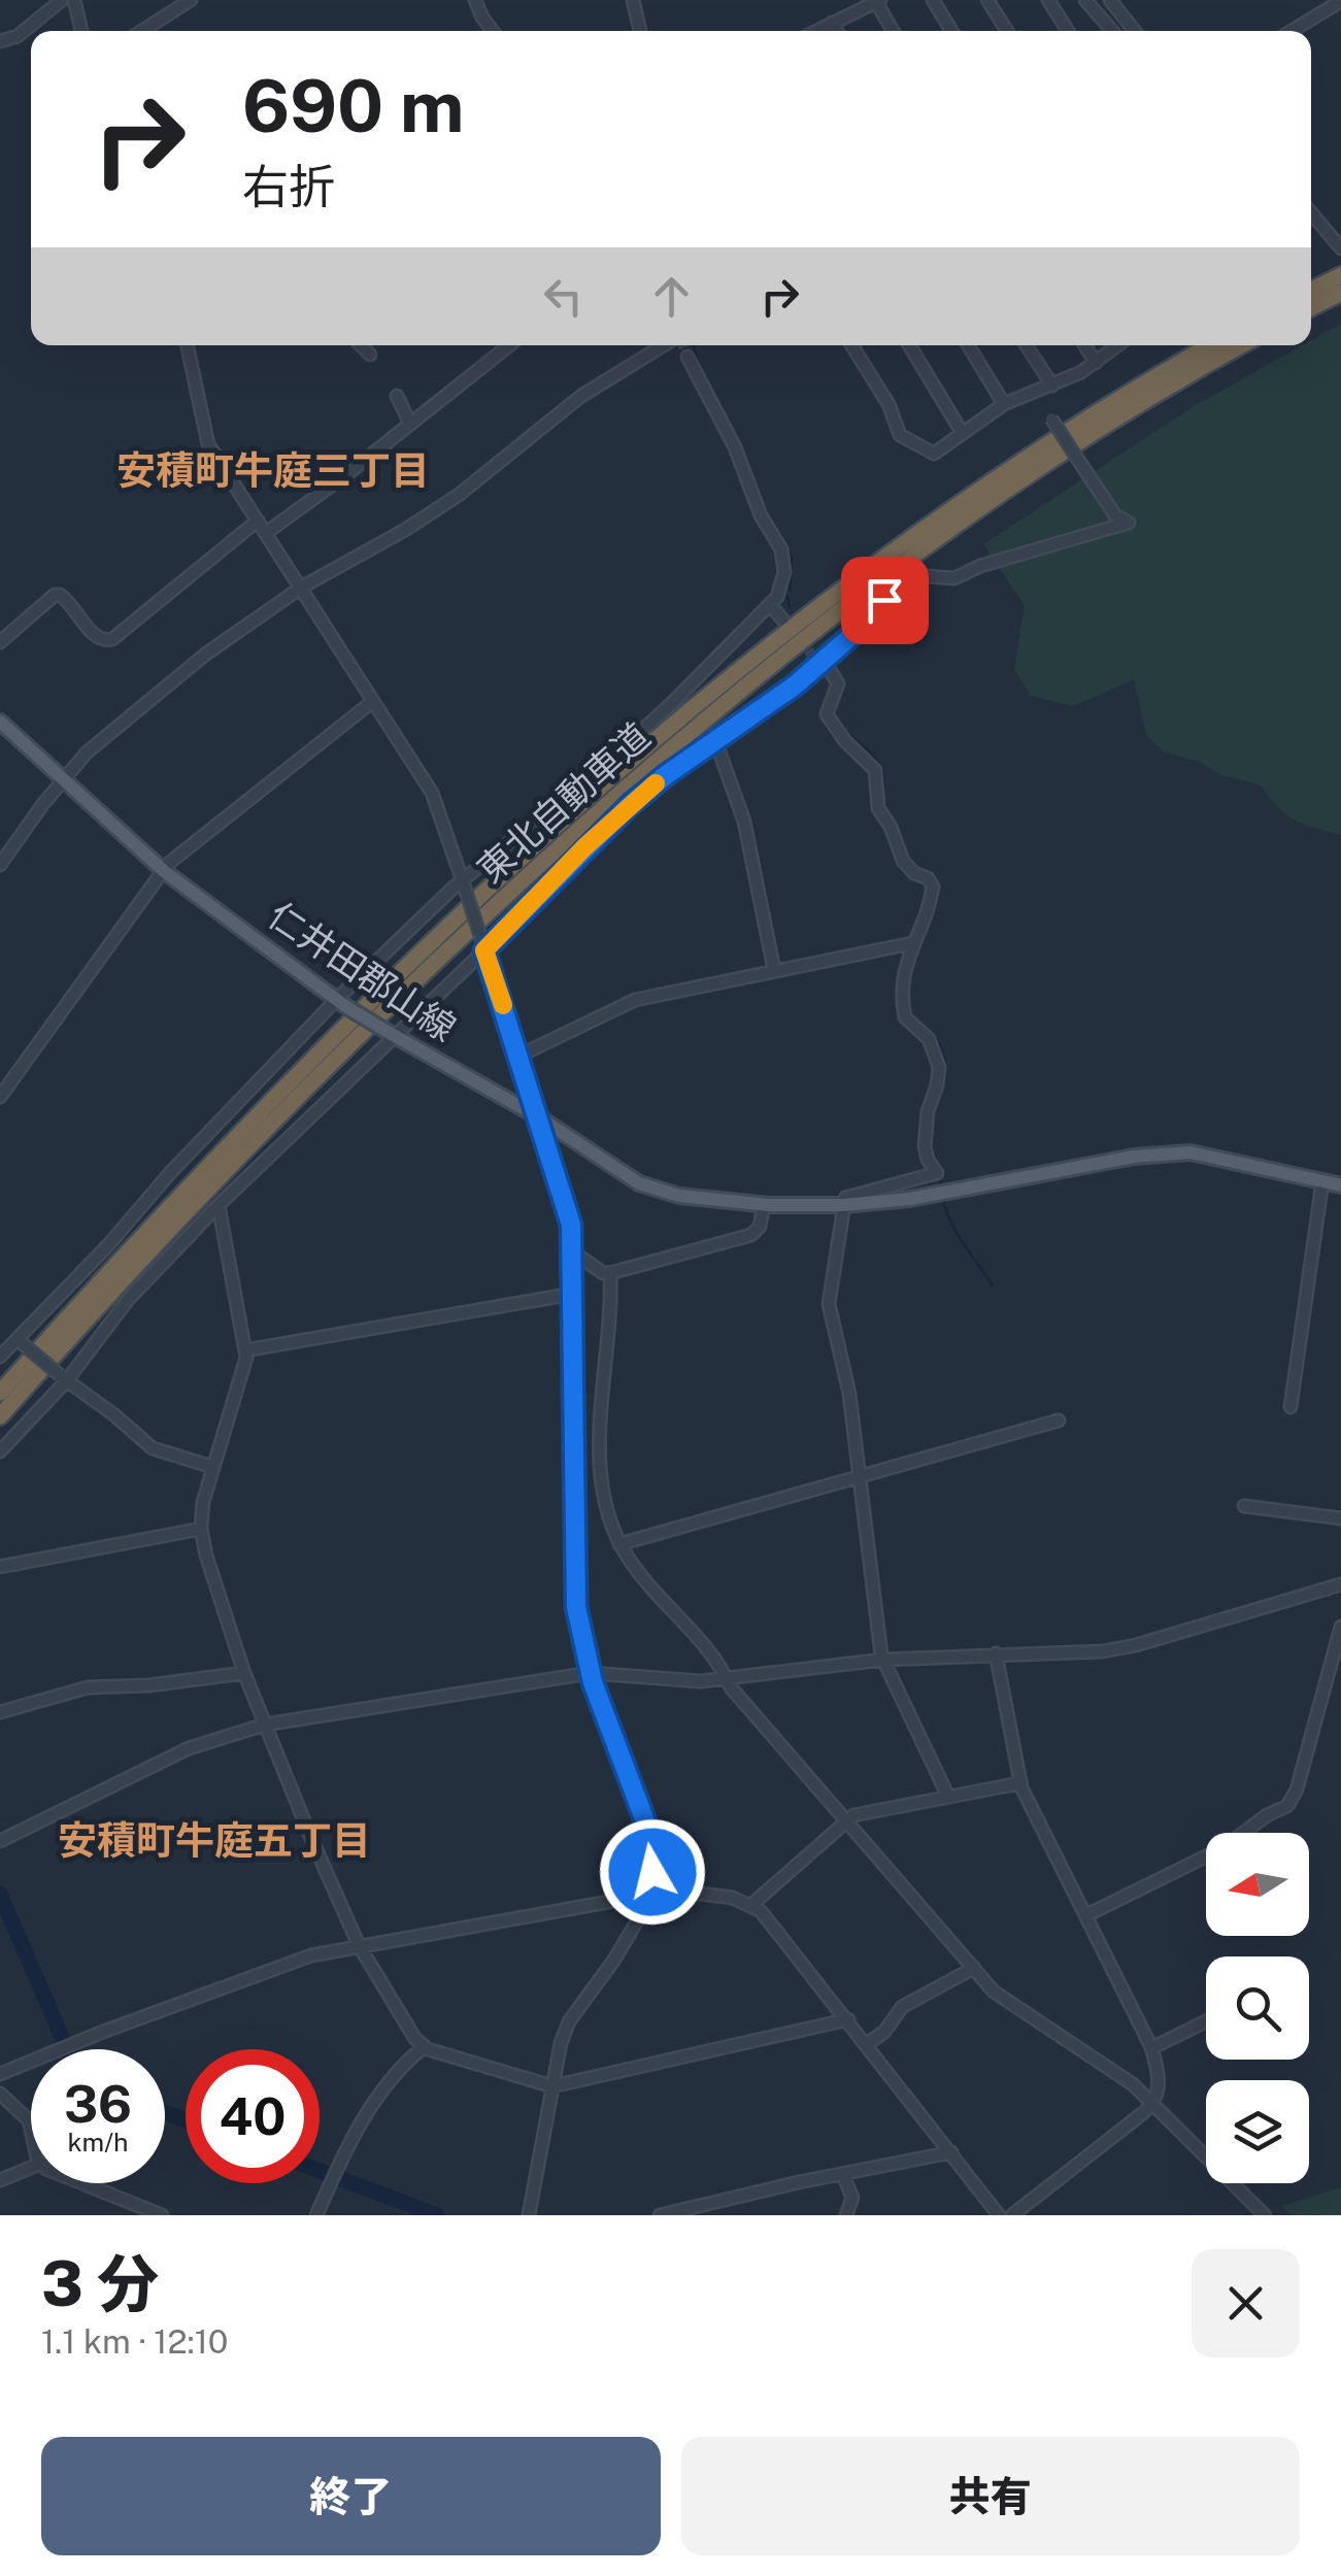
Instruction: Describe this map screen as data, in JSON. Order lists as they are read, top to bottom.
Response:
{
  "streets": {
    "highway": ["東北自動車道"],
    "main road": ["仁井田郡山線"]
  },
  "districts": ["安積町牛庭三丁目", "安積町牛庭五丁目"],
  "north": "left",
  "page": {
    "turn": ["690 m", "右折"],
    "speed": "36 km/h",
    "limit": "40",
    "heading": ["3 分", "1.1 km · 12:10"],
    "buttons": ["終了", "共有"]
  }
}
